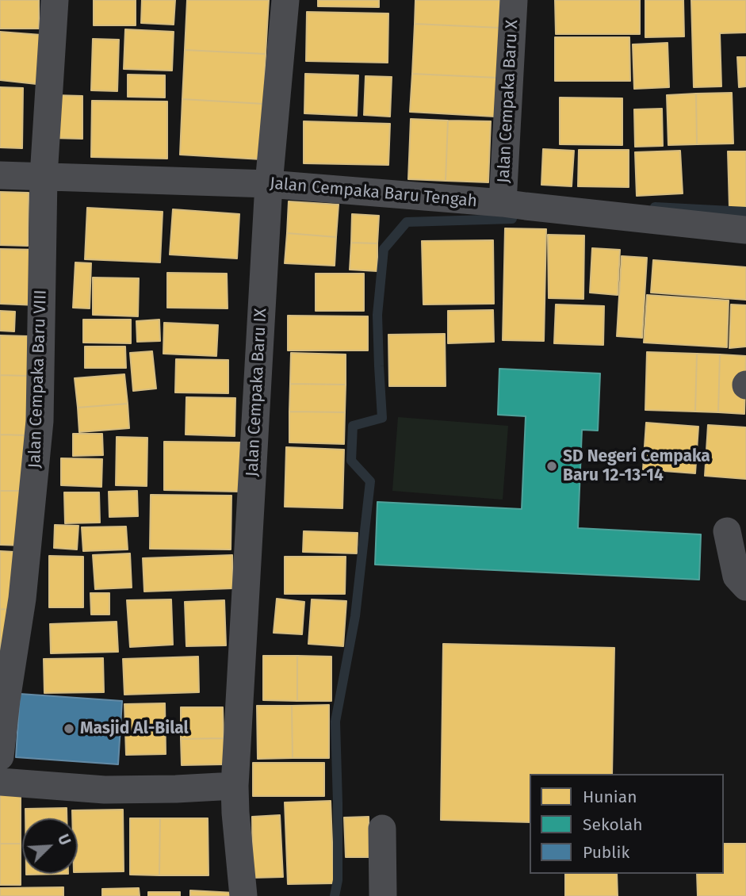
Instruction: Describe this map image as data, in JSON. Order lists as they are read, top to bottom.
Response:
{
  "streets": {
    "street": [
      "Jalan Cempaka Baru X",
      "Jalan Cempaka Baru Tengah",
      "Jalan Cempaka Baru VIII",
      "Jalan Cempaka Baru IX"
    ]
  },
  "crossings": [
    ["Jalan Cempaka Baru X", "Jalan Cempaka Baru Tengah"],
    ["Jalan Cempaka Baru Tengah", "Jalan Cempaka Baru VIII"],
    ["Jalan Cempaka Baru Tengah", "Jalan Cempaka Baru IX"]
  ],
  "places": ["SD Negeri Cempaka Baru 12-13-14", "Masjid Al-Bilal"],
  "legend": ["Hunian", "Sekolah", "Publik"],
  "north": "top right"
}
